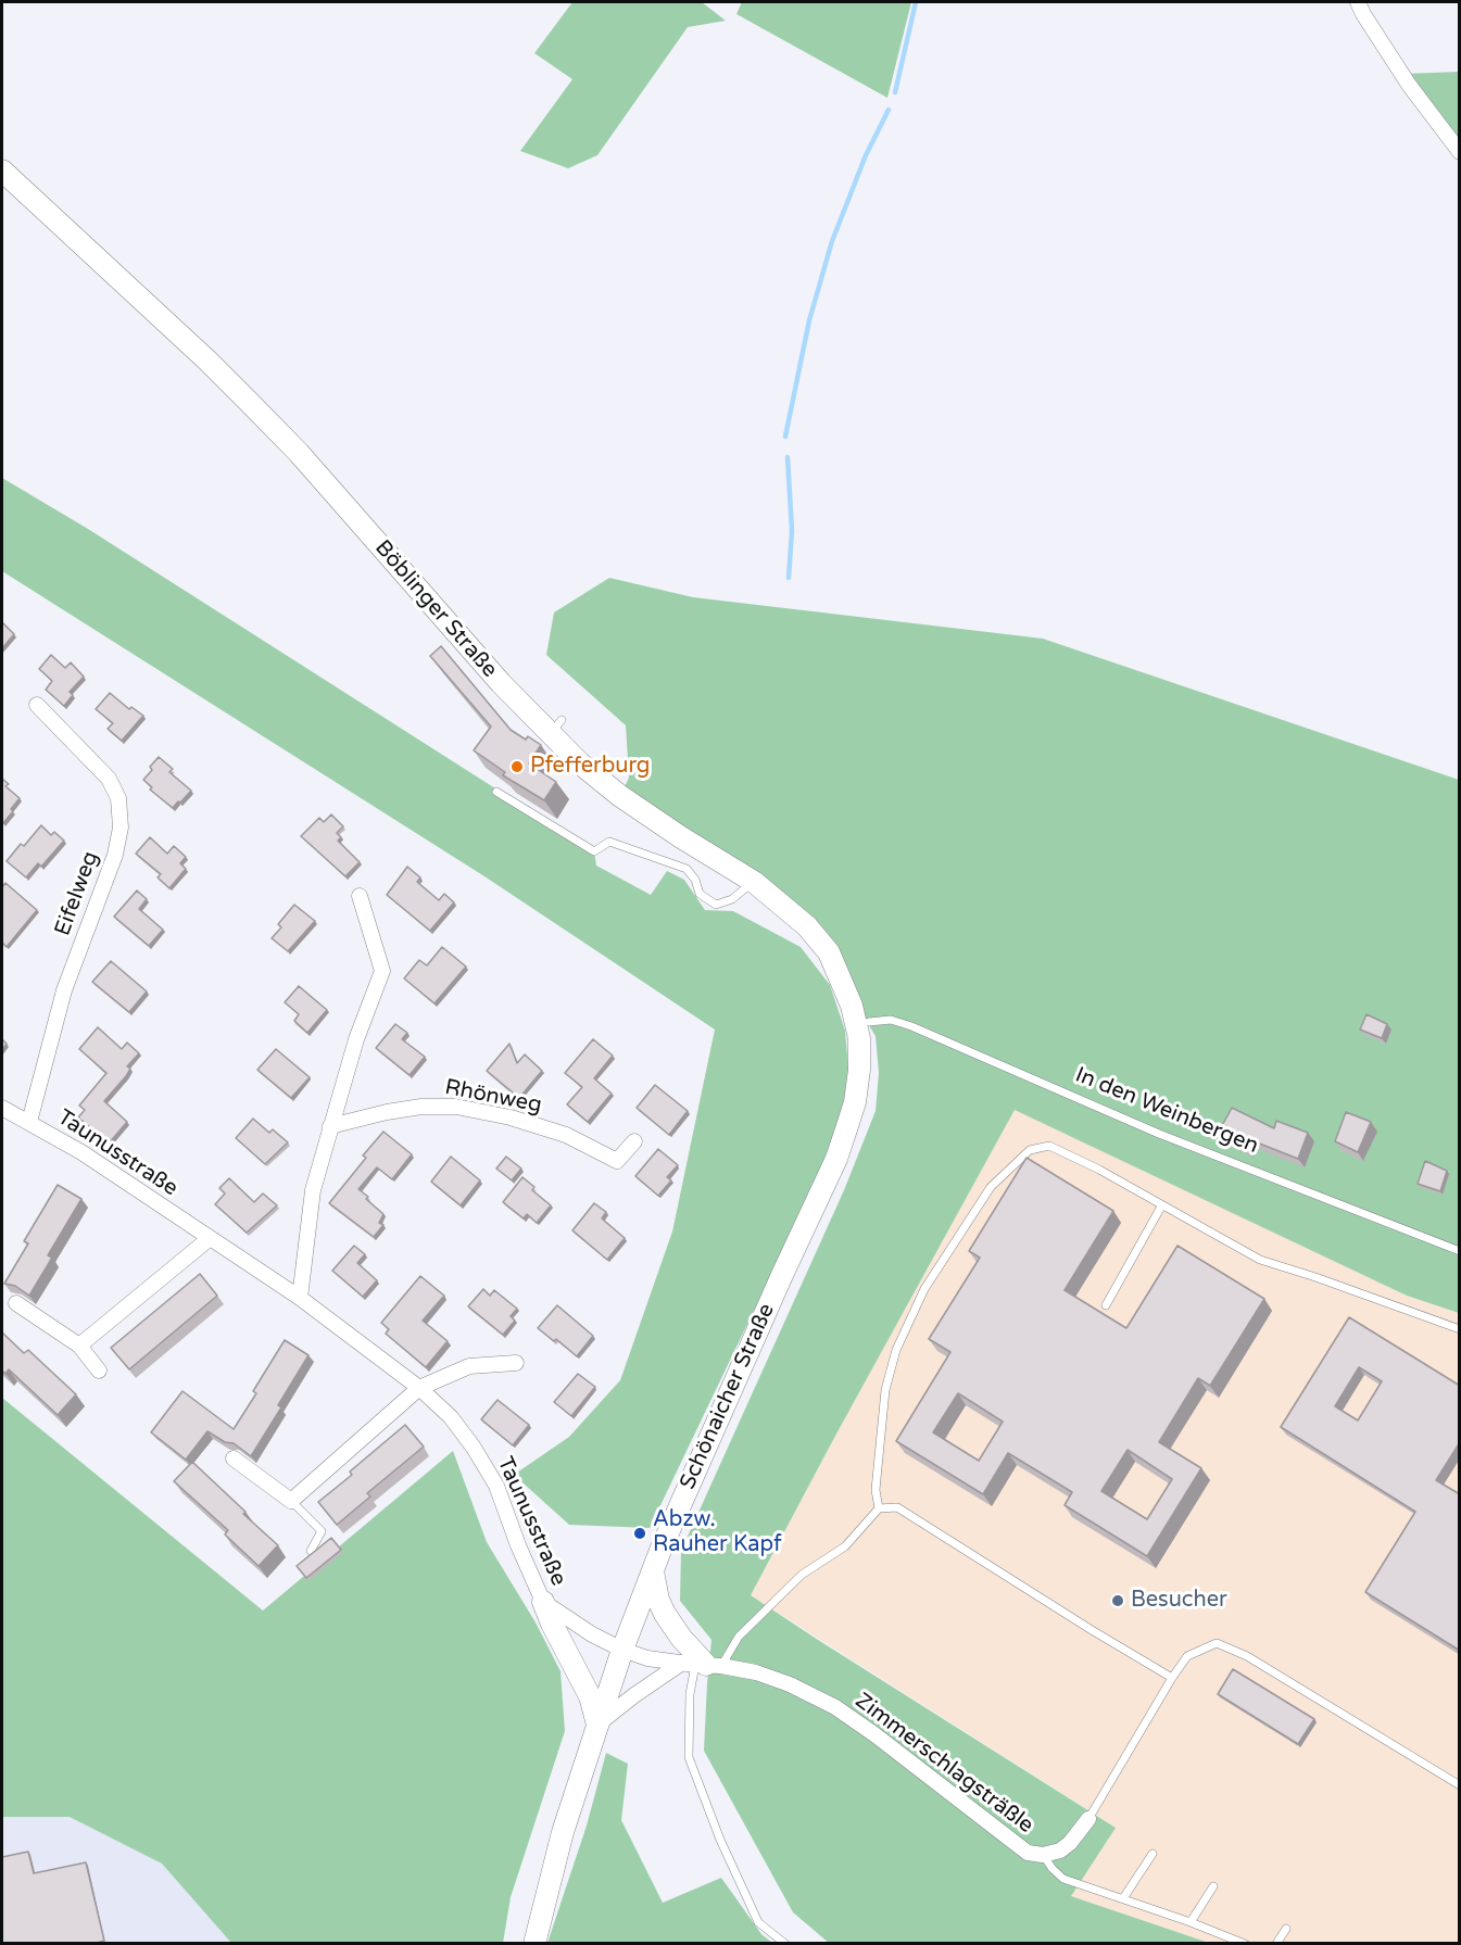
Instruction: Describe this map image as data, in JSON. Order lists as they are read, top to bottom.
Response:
{
  "streets": {
    "main road": ["Böblinger Straße", "Schönaicher Straße"],
    "street": [
      "Eifelweg",
      "Rhönweg",
      "Taunusstraße",
      "Zimmerschlagsträßle"
    ],
    "lane": ["In den Weinbergen"]
  },
  "crossings": [
    ["Böblinger Straße", "In den Weinbergen"],
    ["Böblinger Straße", "Schönaicher Straße"],
    ["Eifelweg", "Taunusstraße"],
    ["In den Weinbergen", "Schönaicher Straße"],
    ["Taunusstraße", "Schönaicher Straße"],
    ["Taunusstraße", "Zimmerschlagsträßle"],
    ["Schönaicher Straße", "Zimmerschlagsträßle"]
  ],
  "places": ["Pfefferburg", "Abzw. Rauher Kapf", "Besucher"]
}
